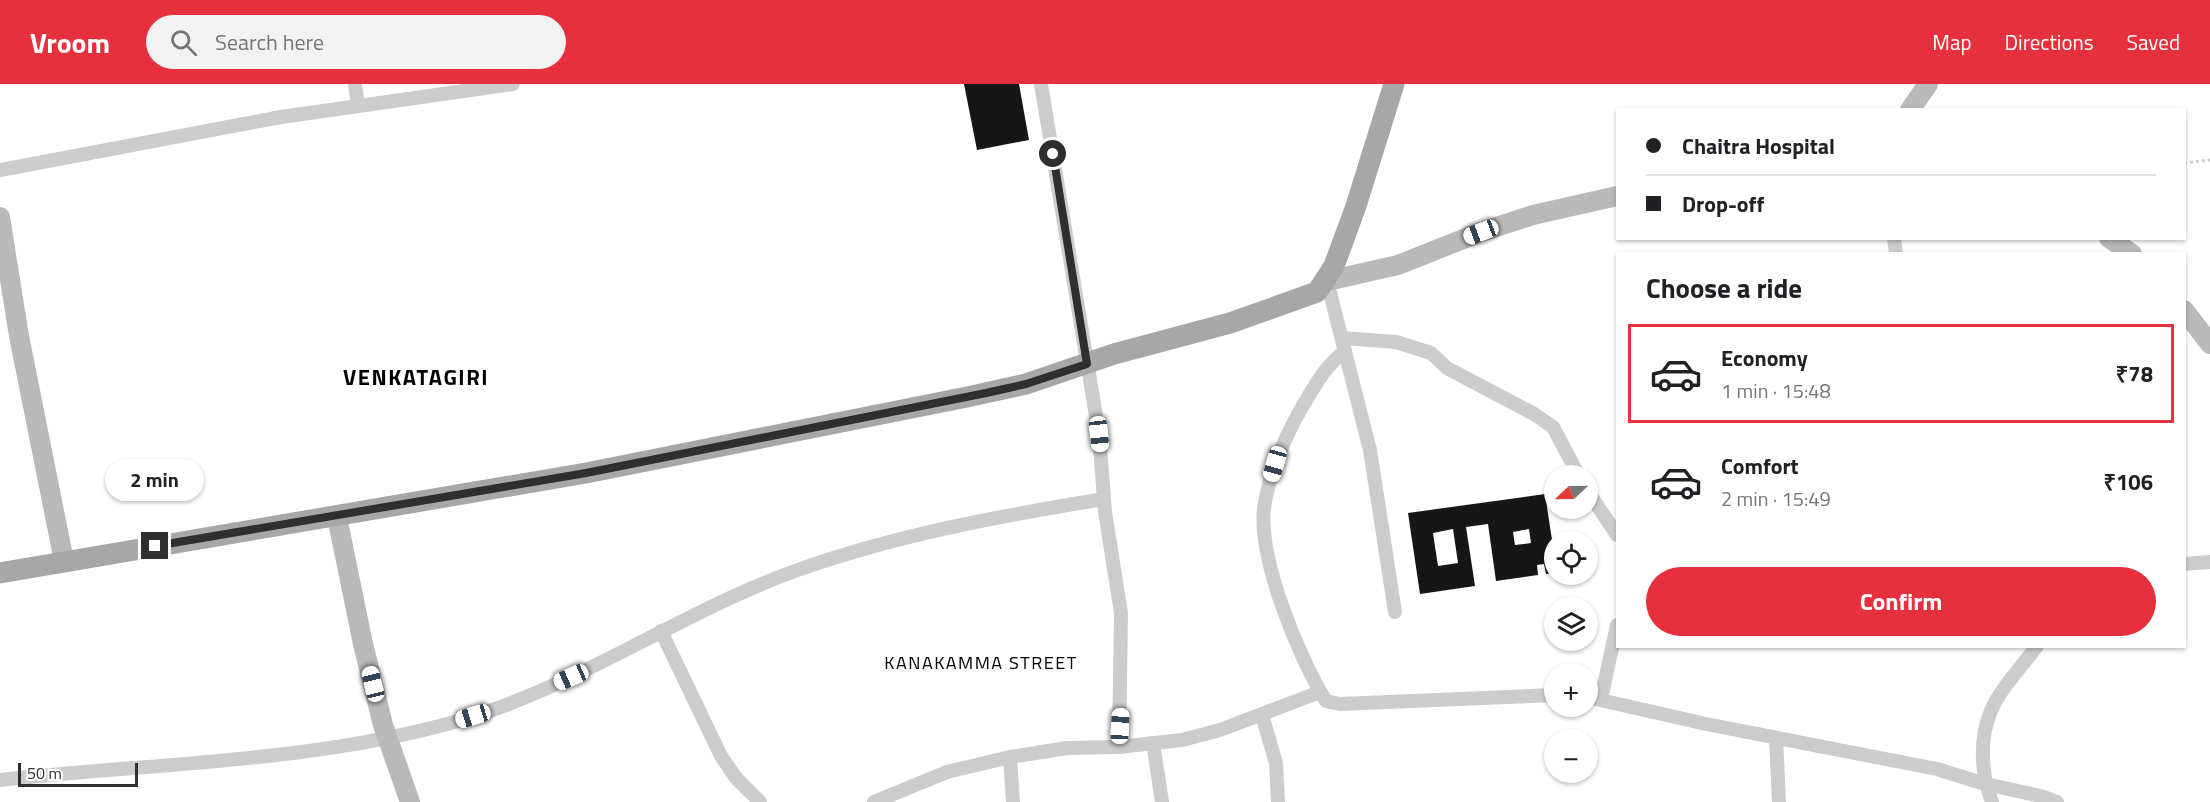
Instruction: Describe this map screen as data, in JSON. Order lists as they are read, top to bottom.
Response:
{
  "districts": ["VENKATAGIRI", "KANAKAMMA STREET"],
  "scale_bar": "50 m",
  "north": "left",
  "page": {
    "header": "Vroom",
    "search": "Search here",
    "nav": ["Map", "Directions", "Saved"],
    "banner": ["Chaitra Hospital", "Drop-off"],
    "heading": "Choose a ride",
    "list": [
      {
        "name": "Economy",
        "note": "1 min · 15:48",
        "value": "₹78"
      },
      {
        "name": "Comfort",
        "note": "2 min · 15:49",
        "value": "₹106"
      }
    ],
    "bubble": "2 min",
    "map_buttons": ["+", "−"],
    "buttons": "Confirm",
    "scale": "50 m"
  }
}
